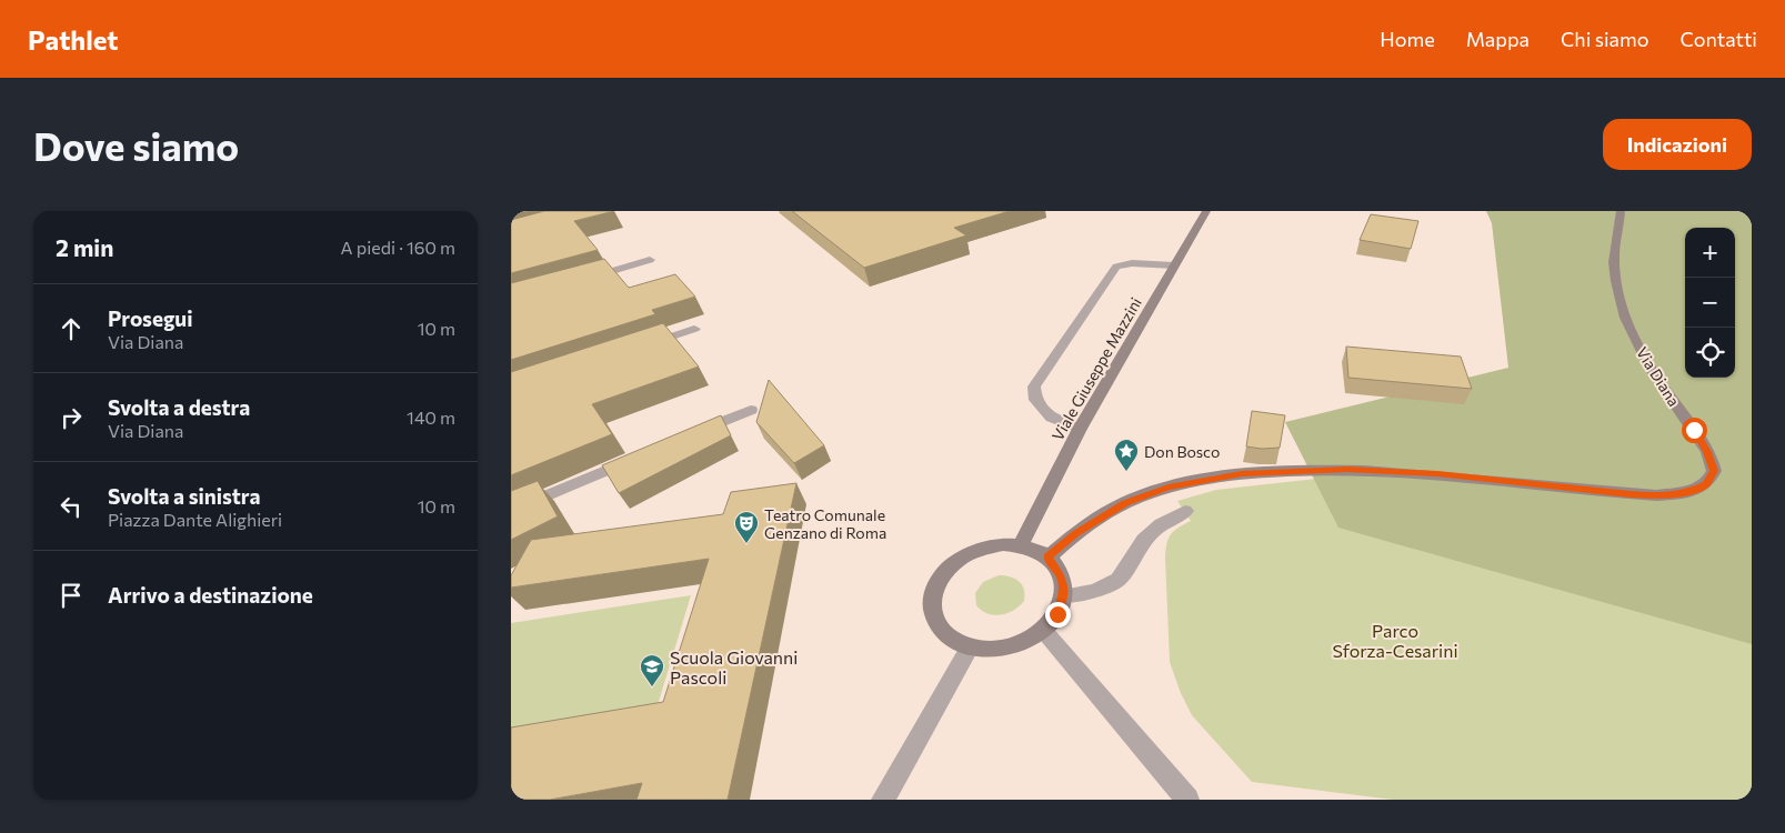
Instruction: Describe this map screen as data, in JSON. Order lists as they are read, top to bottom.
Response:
{
  "streets": {
    "street": ["Viale Giuseppe Mazzini", "Via Diana"]
  },
  "crossings": [
    ["Viale Giuseppe Mazzini", "Via Diana"]
  ],
  "parks": ["Parco Sforza-Cesarini"],
  "places": {
    "place": ["Don Bosco"],
    "theatre": ["Teatro Comunale Genzano di Roma"],
    "school or university": ["Scuola Giovanni Pascoli"]
  },
  "page": {
    "header": "Pathlet",
    "nav": [
      "Home",
      "Mappa",
      "Chi siamo",
      "Contatti"
    ],
    "buttons": "Indicazioni",
    "title": "Dove siamo",
    "heading": ["2 min", "A piedi · 160 m"],
    "map_buttons": ["+", "−"],
    "list": [
      ["Prosegui", "Via Diana", "10 m"],
      ["Svolta a destra", "Via Diana", "140 m"],
      ["Svolta a sinistra", "Piazza Dante Alighieri", "10 m"],
      "Arrivo a destinazione"
    ]
  }
}
